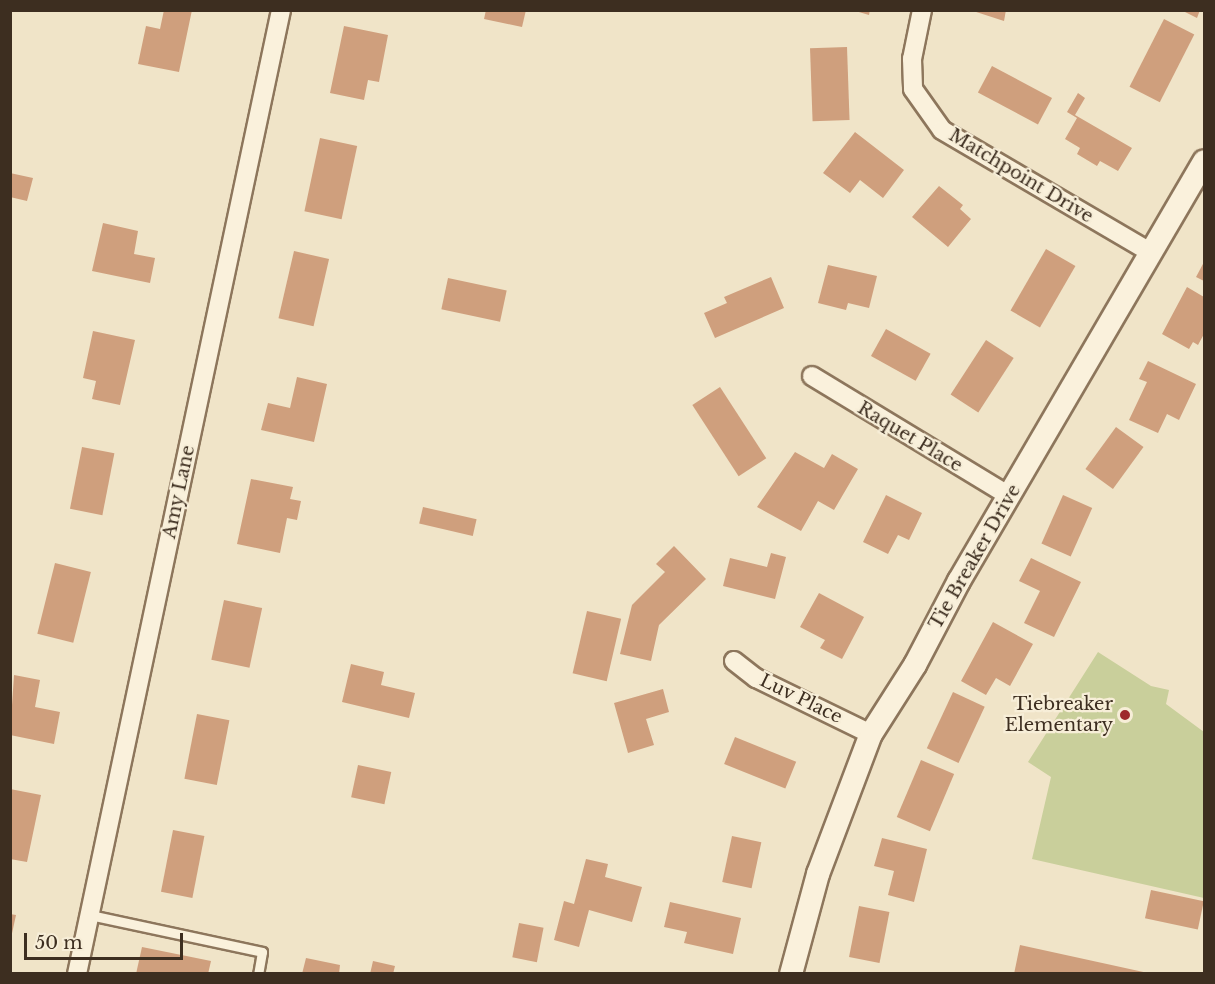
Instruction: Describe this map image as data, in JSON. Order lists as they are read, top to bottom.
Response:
{
  "streets": {
    "street": [
      "Matchpoint Drive",
      "Raquet Place",
      "Amy Lane",
      "Tie Breaker Drive",
      "Luv Place"
    ]
  },
  "crossings": [
    ["Matchpoint Drive", "Tie Breaker Drive"],
    ["Raquet Place", "Tie Breaker Drive"],
    ["Tie Breaker Drive", "Luv Place"]
  ],
  "places": ["Tiebreaker Elementary"],
  "scale_bar": "50 m"
}
